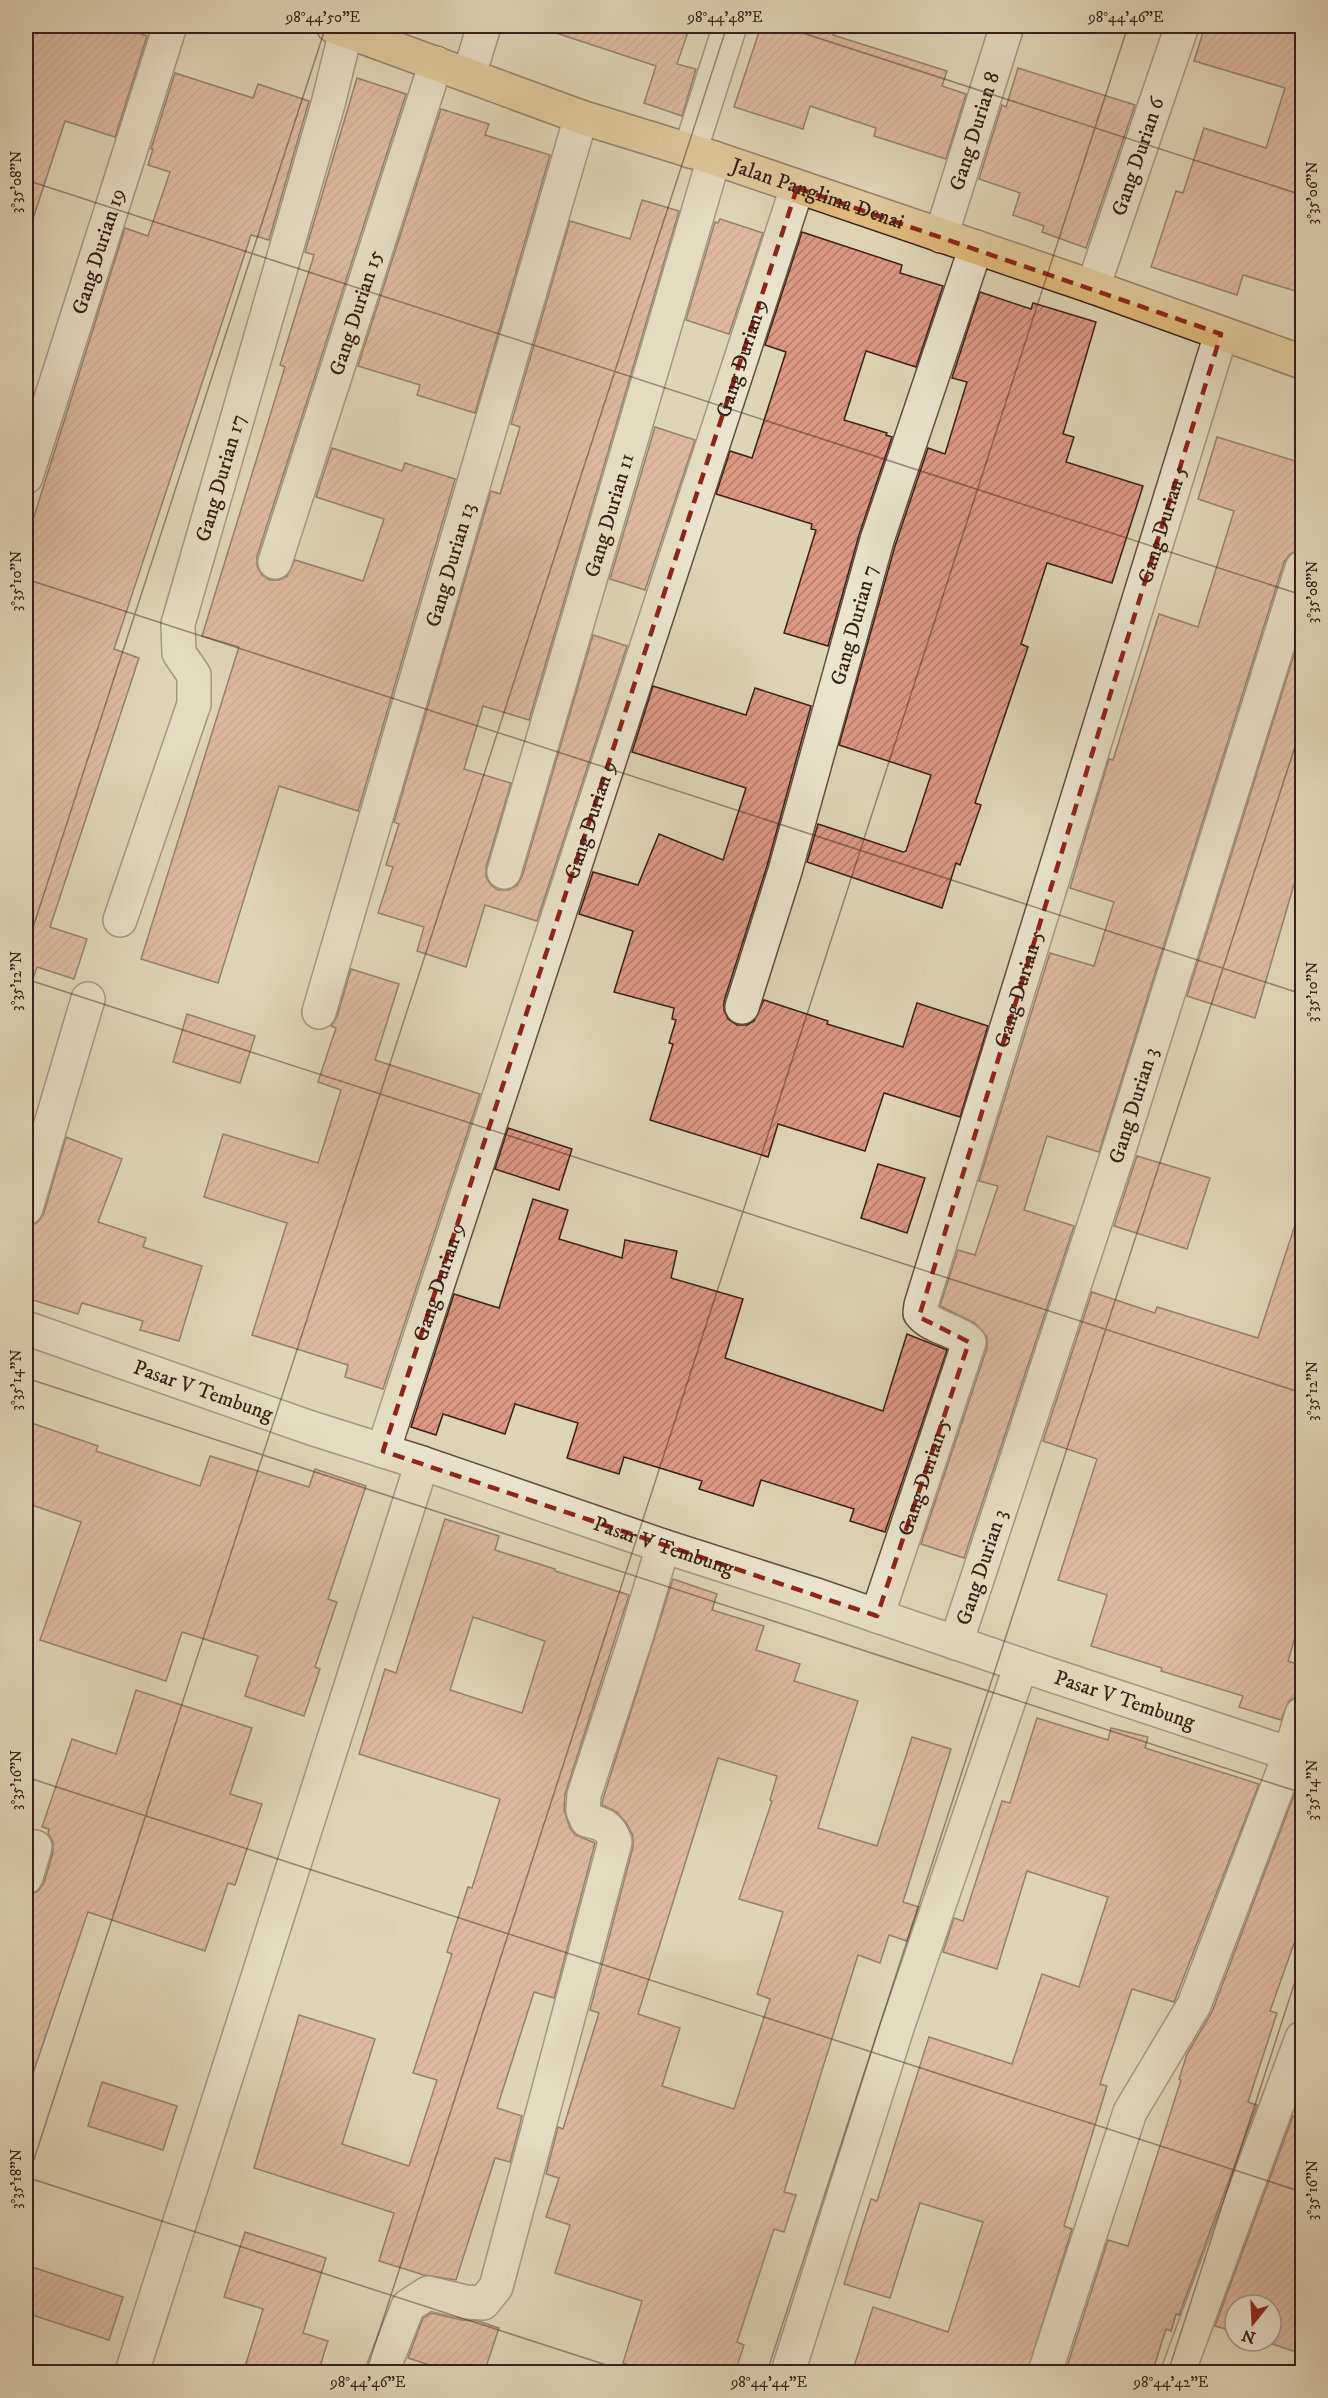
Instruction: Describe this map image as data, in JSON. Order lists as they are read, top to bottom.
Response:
{
  "streets": {
    "main road": ["Jalan Panglima Denai"],
    "street": [
      "Gang Durian 8",
      "Gang Durian 6",
      "Gang Durian 19",
      "Gang Durian 15",
      "Gang Durian 9",
      "Gang Durian 17",
      "Gang Durian 11",
      "Gang Durian 5",
      "Gang Durian 13",
      "Gang Durian 7",
      "Gang Durian 3",
      "Pasar V Tembung"
    ]
  },
  "crossings": [
    ["Gang Durian 8", "Jalan Panglima Denai"],
    ["Gang Durian 6", "Jalan Panglima Denai"],
    ["Jalan Panglima Denai", "Gang Durian 15"],
    ["Jalan Panglima Denai", "Gang Durian 9"],
    ["Jalan Panglima Denai", "Gang Durian 17"],
    ["Jalan Panglima Denai", "Gang Durian 11"],
    ["Jalan Panglima Denai", "Gang Durian 5"],
    ["Jalan Panglima Denai", "Gang Durian 13"],
    ["Jalan Panglima Denai", "Gang Durian 7"],
    ["Gang Durian 9", "Pasar V Tembung"],
    ["Gang Durian 5", "Pasar V Tembung"],
    ["Gang Durian 3", "Pasar V Tembung"]
  ],
  "north": "bottom",
  "coordinates": [
    "98°44'50\"E",
    "98°44'48\"E",
    "98°44'46\"E",
    "3°35'08\"N",
    "3°35'06\"N",
    "3°35'10\"N",
    "3°35'12\"N",
    "3°35'14\"N",
    "3°35'16\"N",
    "3°35'18\"N",
    "98°44'44\"E",
    "98°44'42\"E"
  ]
}
